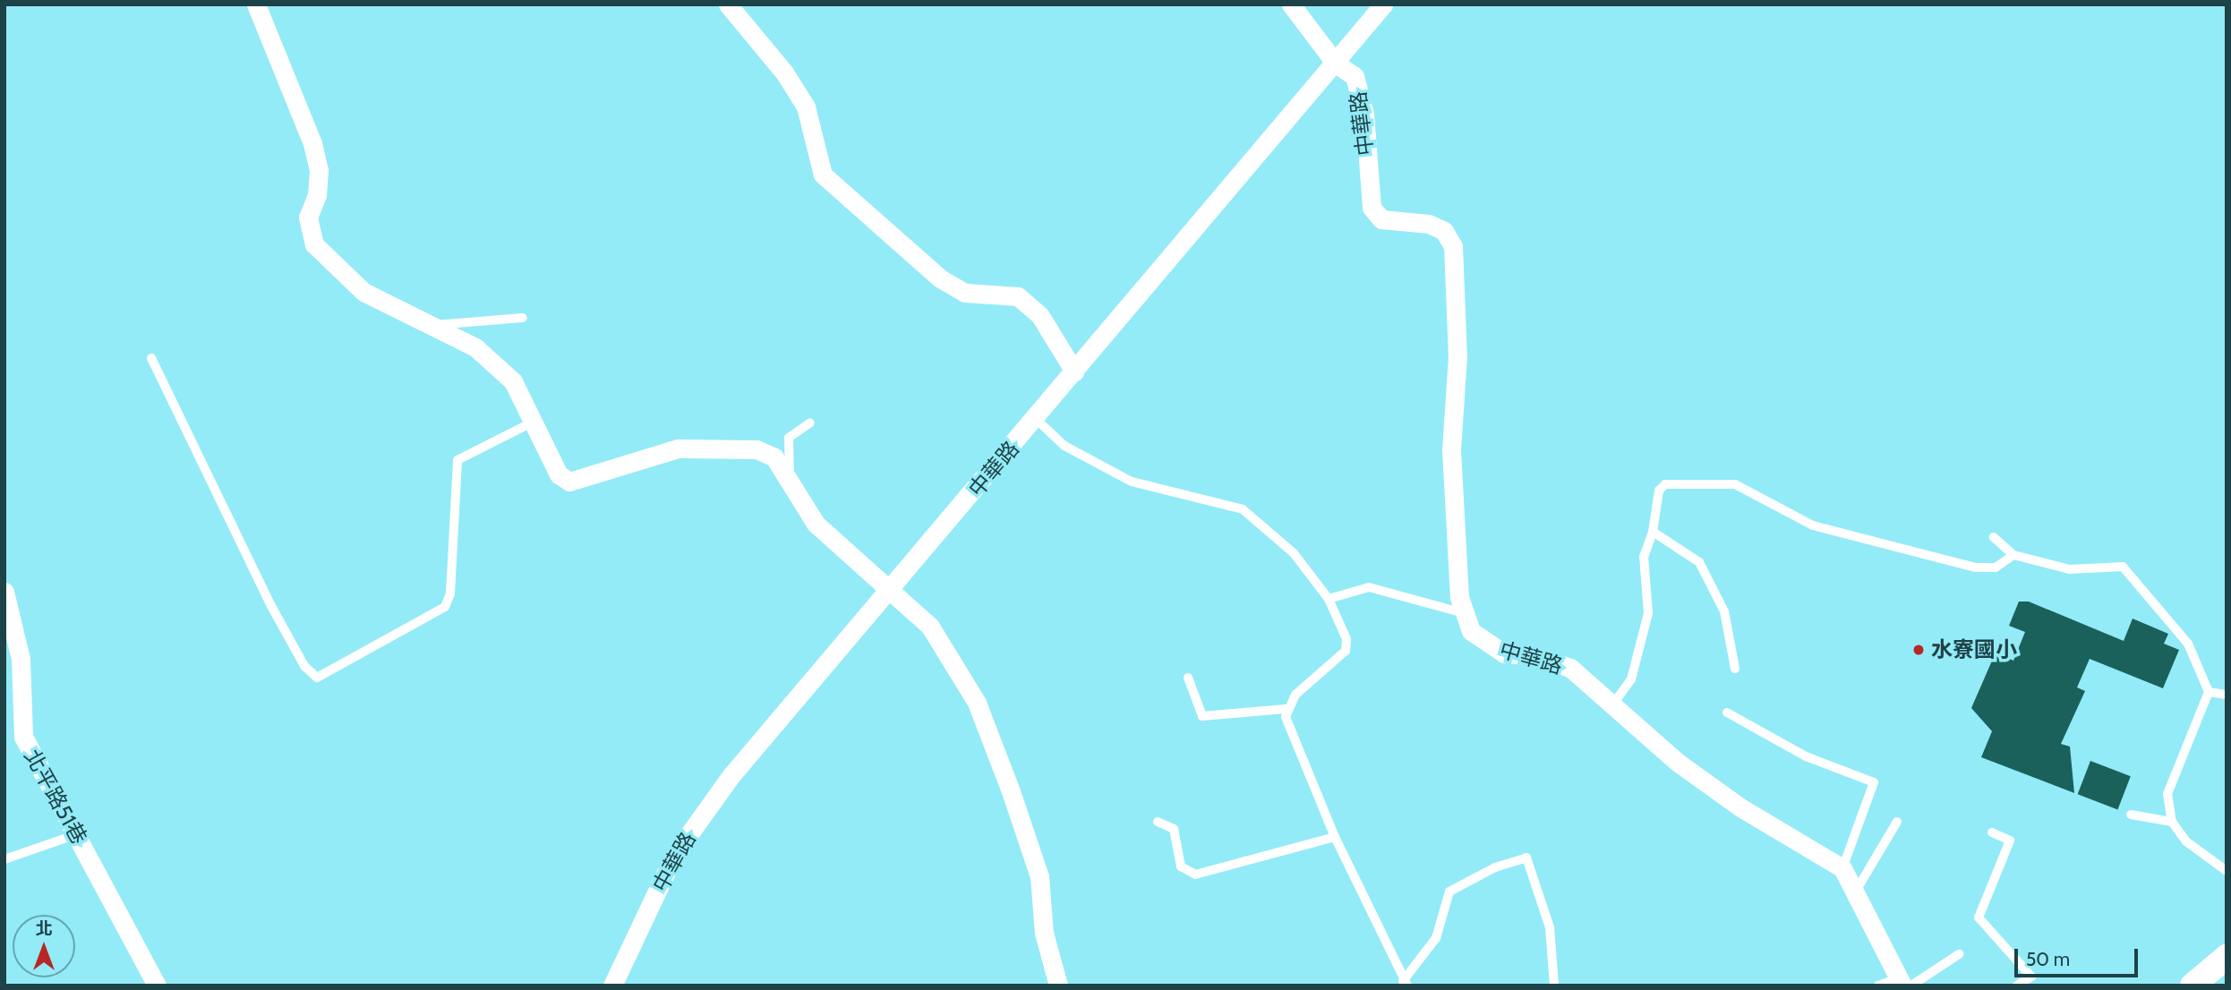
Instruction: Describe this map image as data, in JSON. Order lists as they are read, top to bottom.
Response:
{
  "streets": {
    "street": ["中華路", "北平路51巷"]
  },
  "places": ["水寮國小"],
  "scale_bar": "50 m",
  "north": "top"
}
